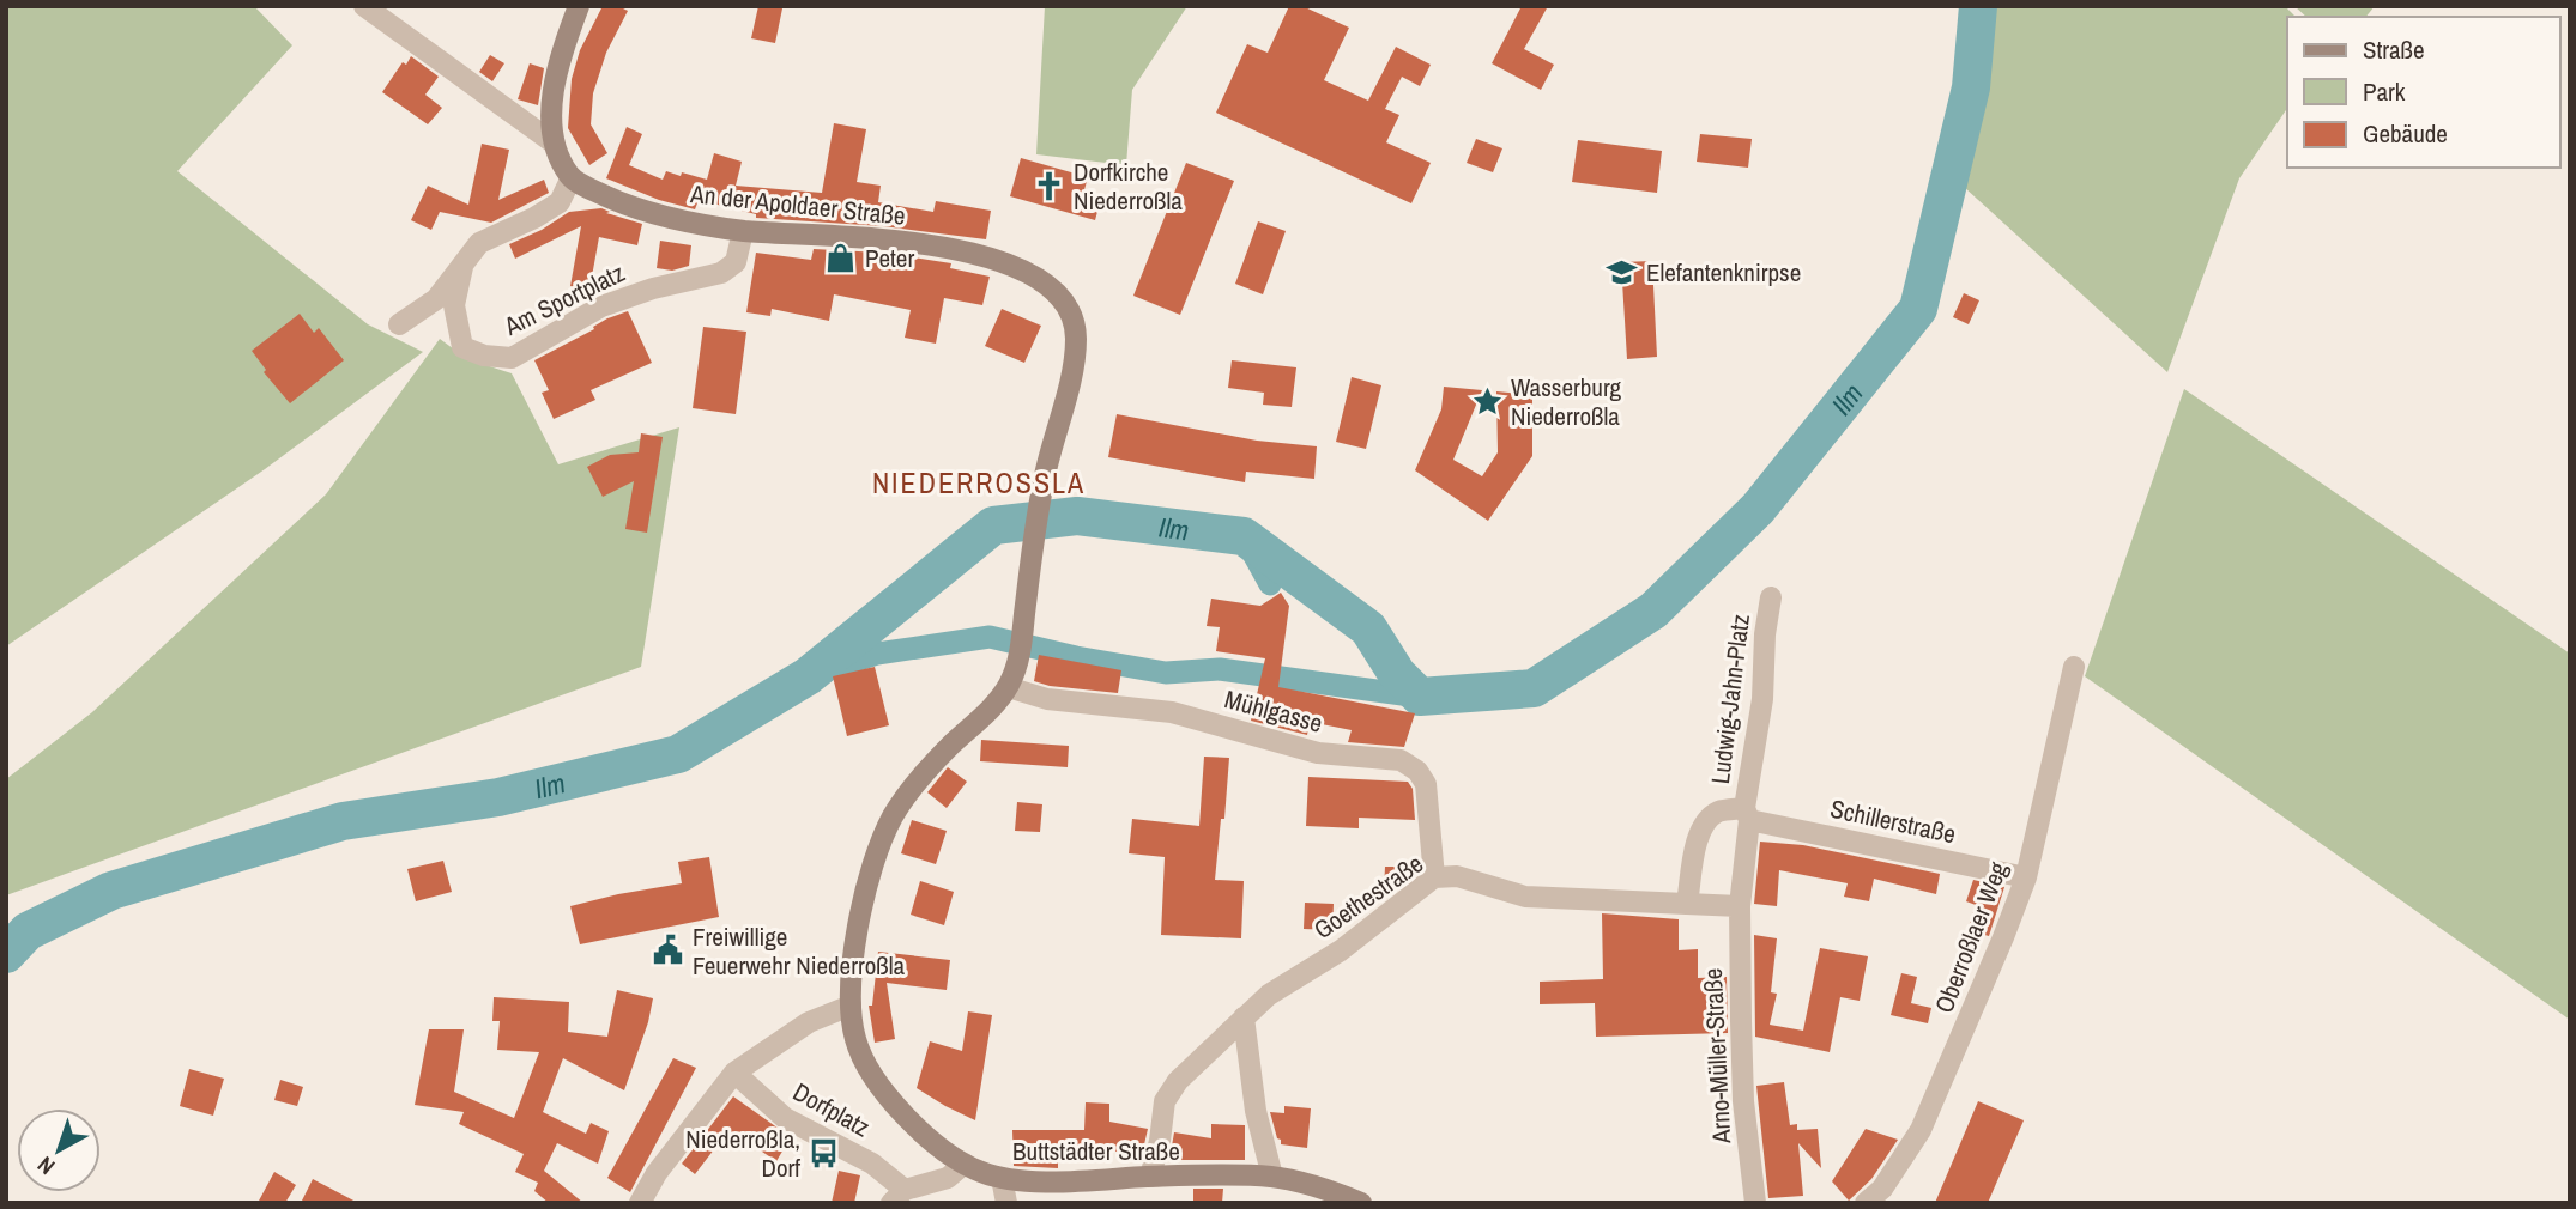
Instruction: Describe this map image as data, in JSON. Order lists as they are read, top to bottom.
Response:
{
  "streets": {
    "main road": ["An der Apoldaer Straße", "Buttstädter Straße"],
    "street": [
      "Am Sportplatz",
      "Ludwig-Jahn-Platz",
      "Mühlgasse",
      "Schillerstraße",
      "Goethestraße",
      "Oberroßlaer Weg",
      "Arno-Müller-Straße",
      "Dorfplatz"
    ]
  },
  "crossings": [
    ["An der Apoldaer Straße", "Am Sportplatz"],
    ["An der Apoldaer Straße", "Buttstädter Straße"],
    ["Ludwig-Jahn-Platz", "Schillerstraße"],
    ["Ludwig-Jahn-Platz", "Goethestraße"],
    ["Ludwig-Jahn-Platz", "Arno-Müller-Straße"],
    ["Mühlgasse", "Goethestraße"],
    ["Mühlgasse", "Buttstädter Straße"],
    ["Schillerstraße", "Oberroßlaer Weg"],
    ["Goethestraße", "Arno-Müller-Straße"],
    ["Goethestraße", "Buttstädter Straße"]
  ],
  "districts": ["NIEDERROSSLA"],
  "water": ["Ilm"],
  "places": {
    "church": ["Dorfkirche Niederroßla"],
    "shop": ["Peter"],
    "school or university": ["Elefantenknirpse"],
    "place": ["Wasserburg Niederroßla"],
    "public building": ["Freiwillige Feuerwehr Niederroßla"],
    "bus stop": ["Niederroßla, Dorf"]
  },
  "legend": ["Straße", "Park", "Gebäude"],
  "north": "bottom left"
}
